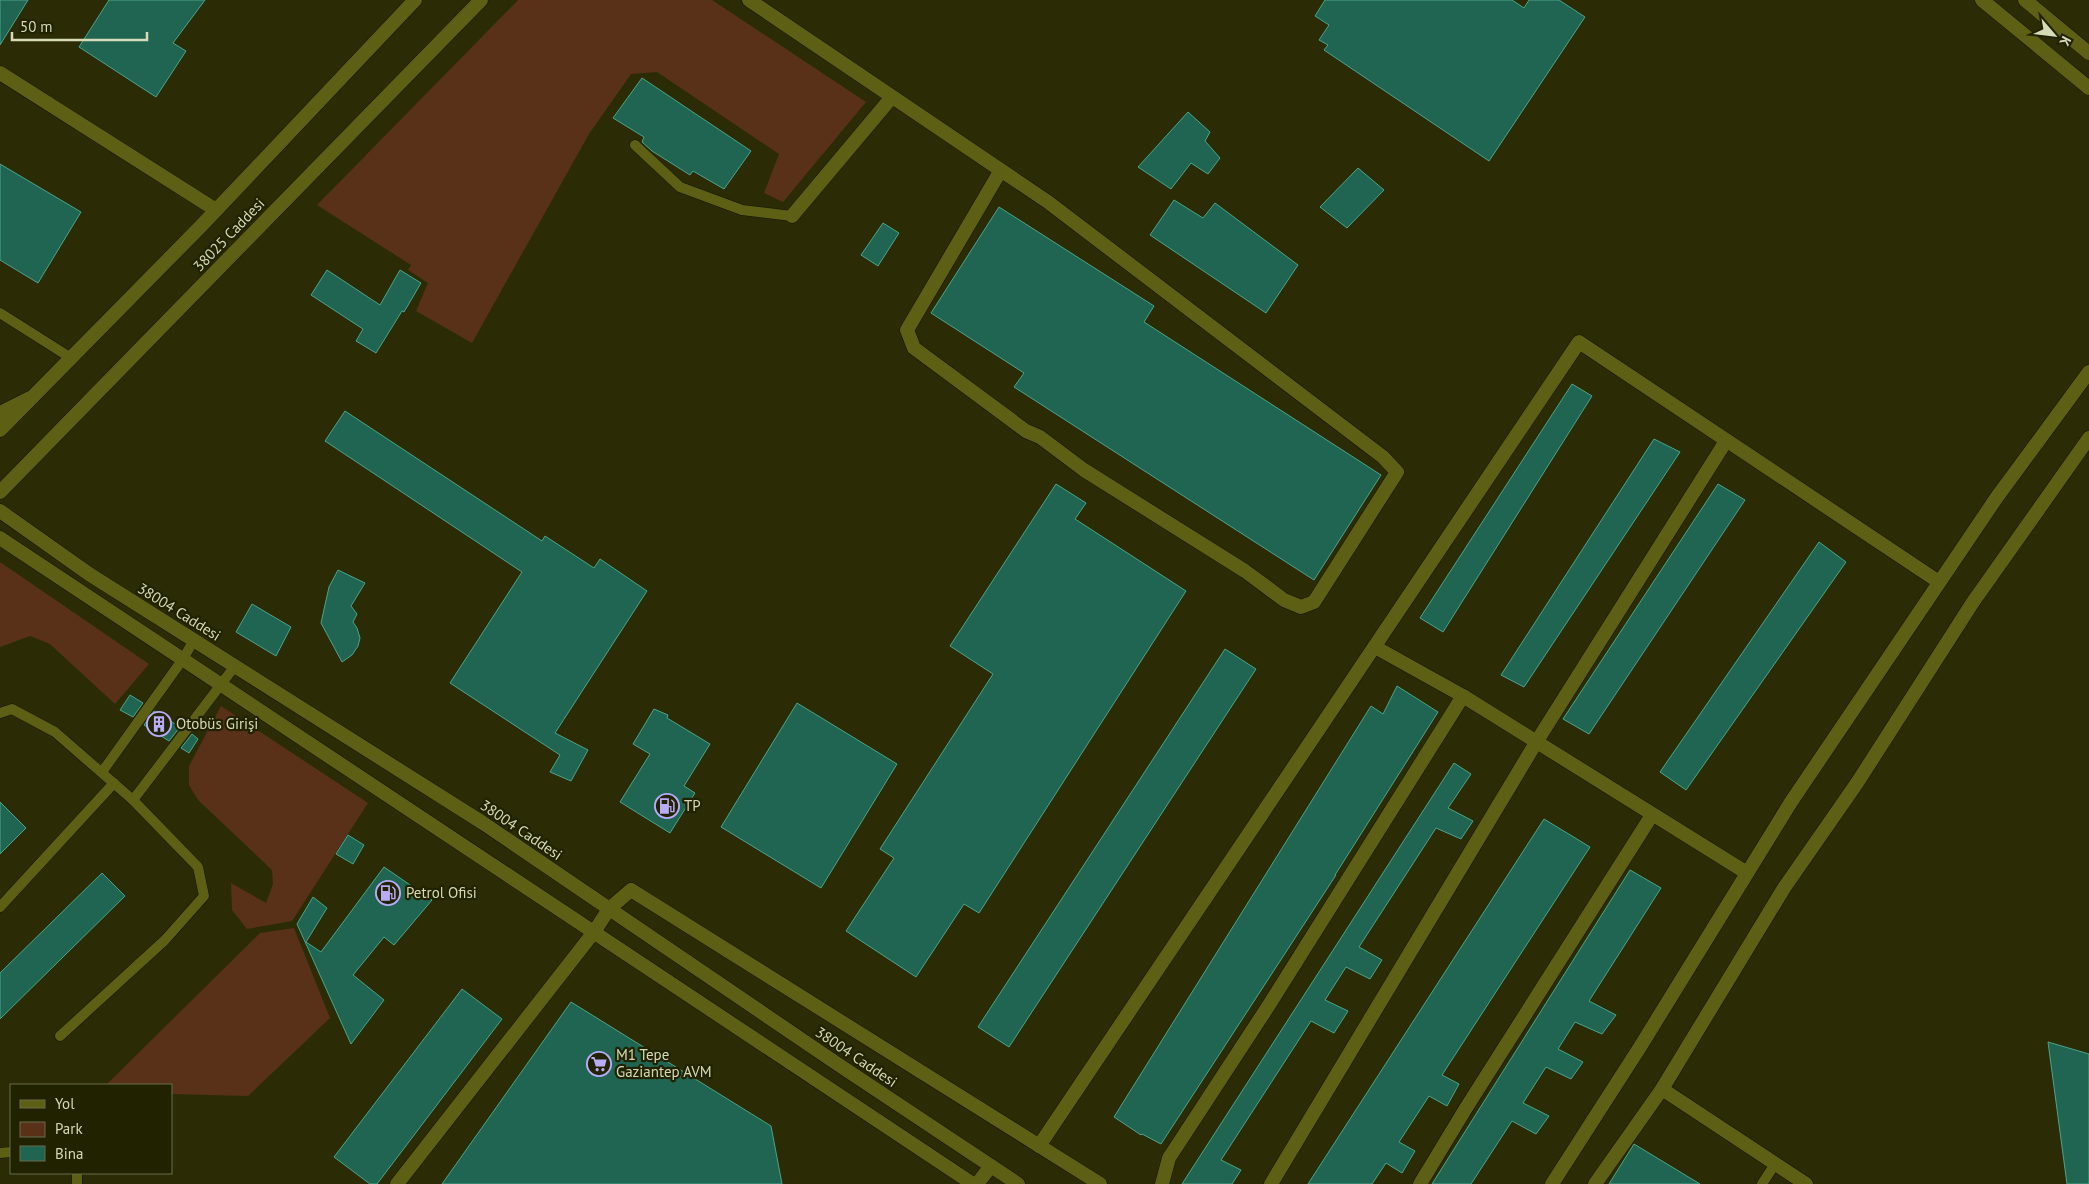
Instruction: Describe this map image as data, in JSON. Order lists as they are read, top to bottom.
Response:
{
  "streets": {
    "street": ["38025 Caddesi", "38004 Caddesi"]
  },
  "places": {
    "building": ["Otobüs Girişi"],
    "fuel station": ["TP", "Petrol Ofisi"],
    "supermarket": ["M1 Tepe Gaziantep AVM"]
  },
  "legend": ["Yol", "Park", "Bina"],
  "scale_bar": "50 m",
  "north": "bottom right"
}
